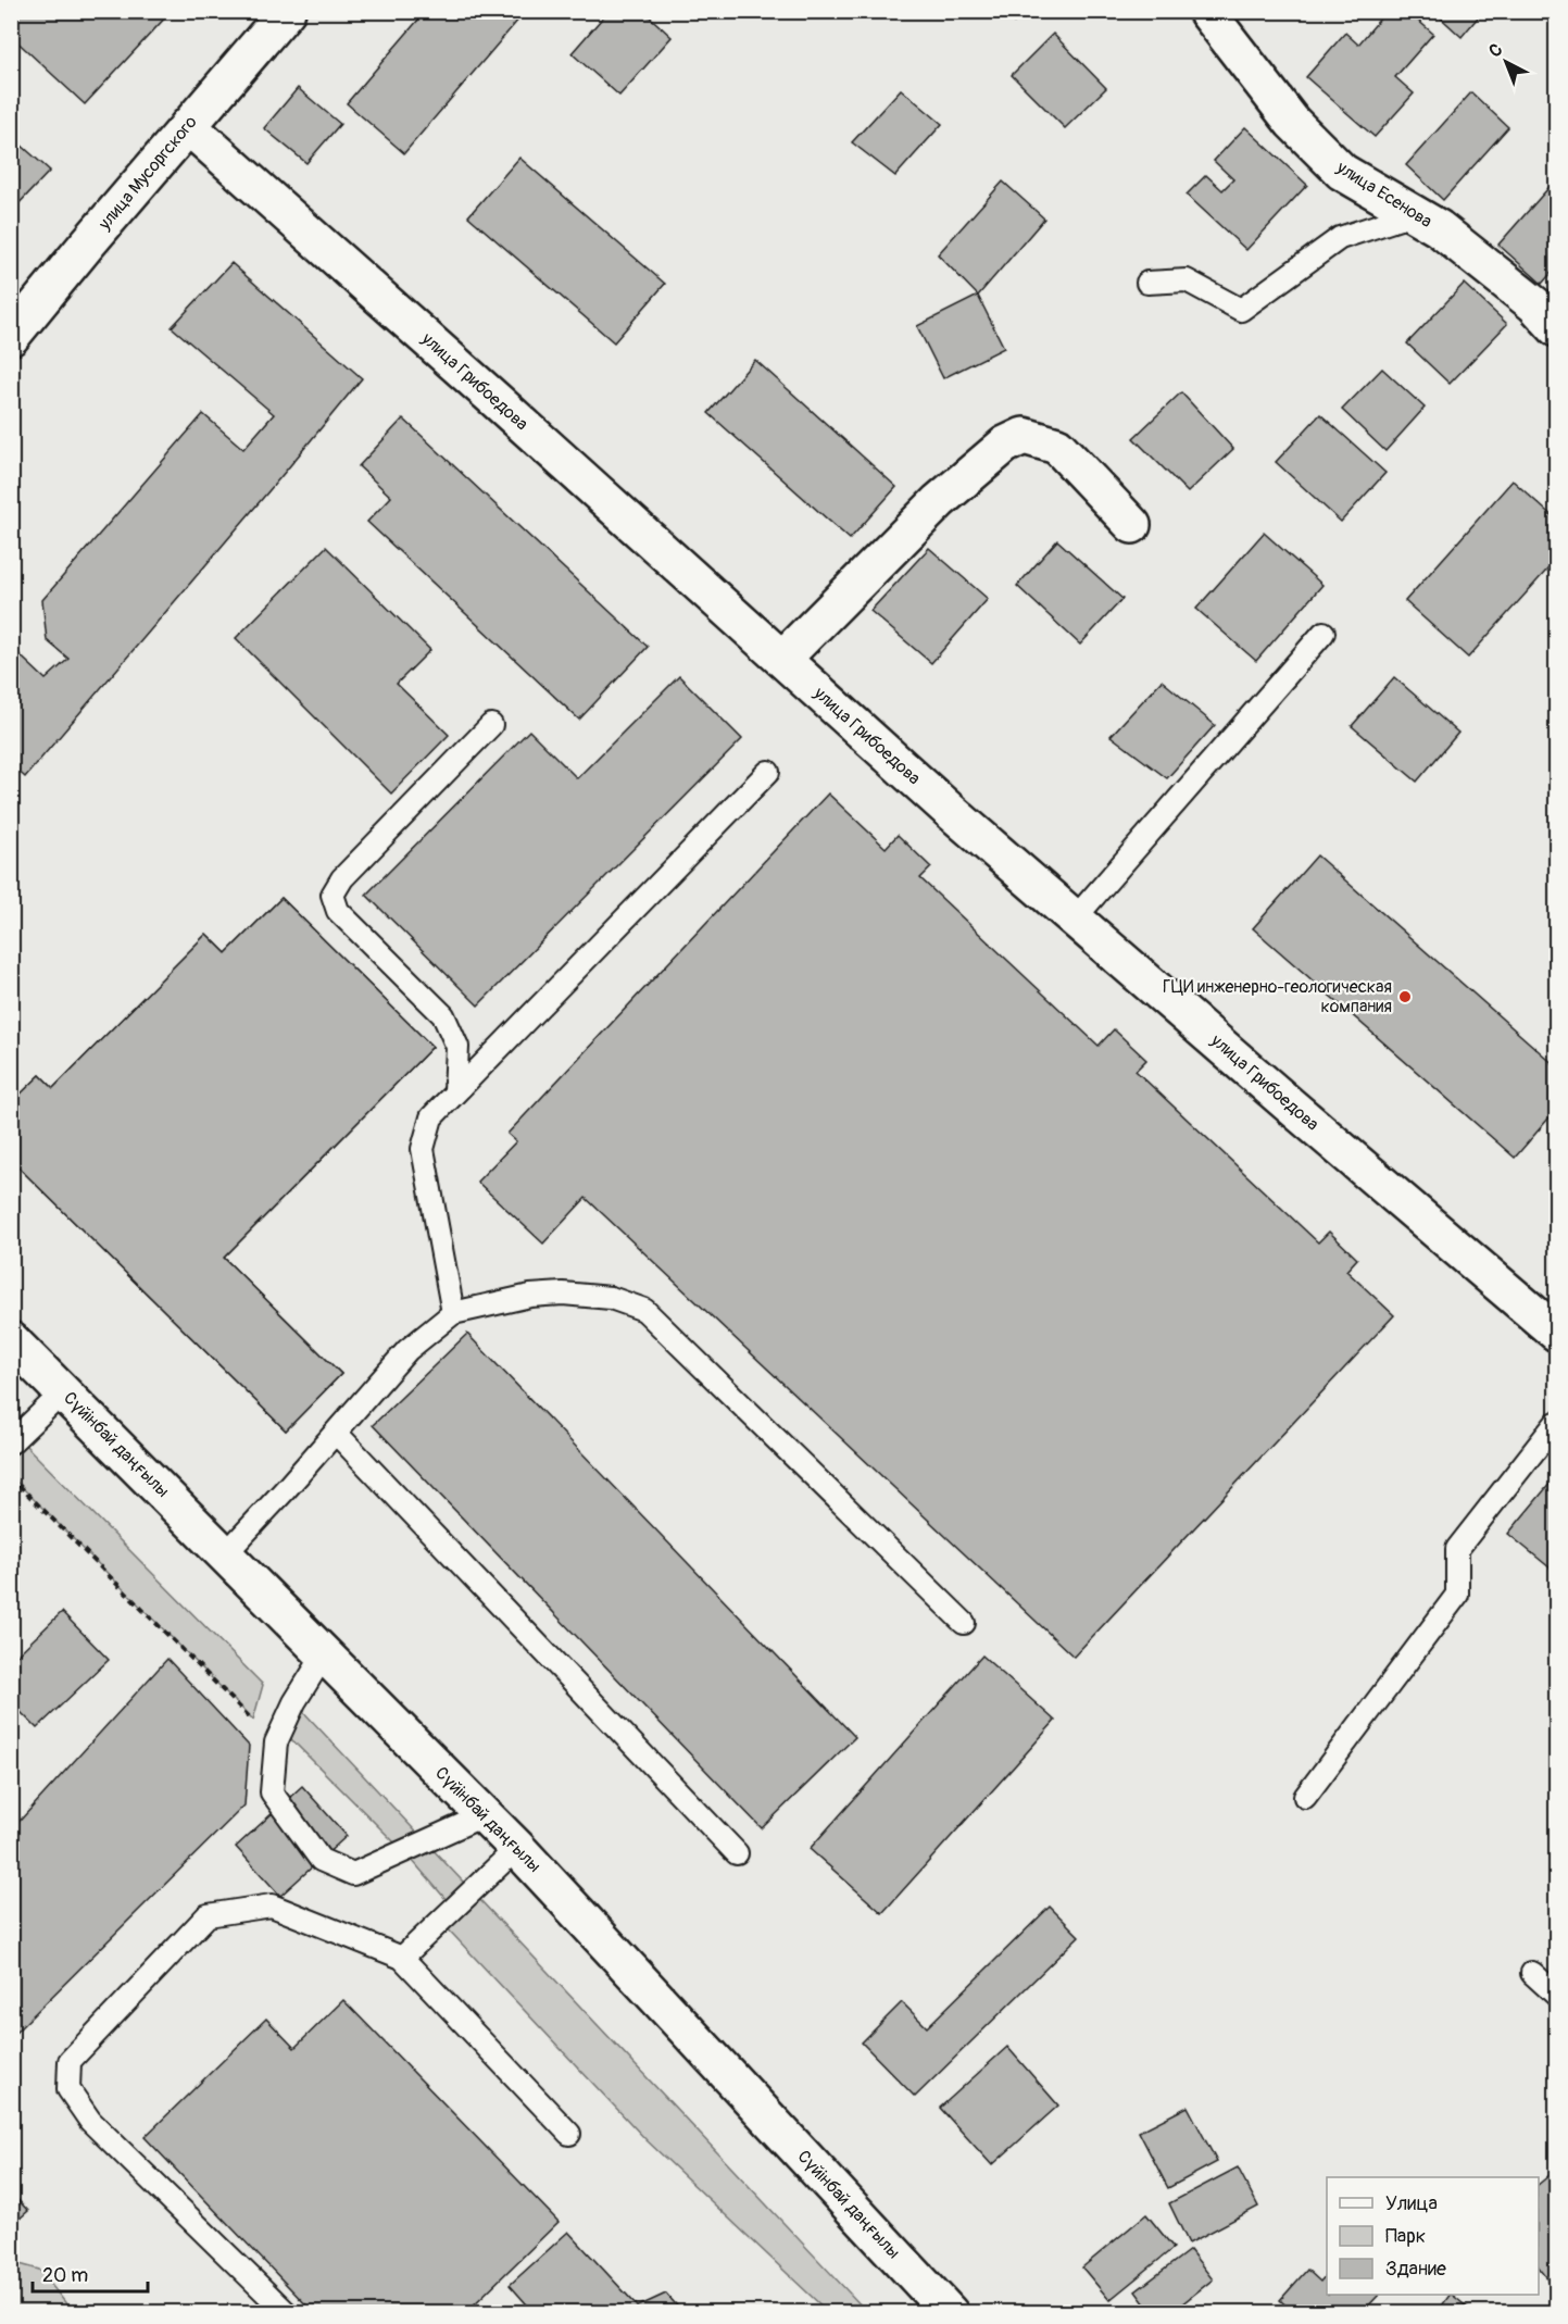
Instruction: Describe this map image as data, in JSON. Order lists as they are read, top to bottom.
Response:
{
  "streets": {
    "street": [
      "улица Мусоргского",
      "улица Есенова",
      "улица Грибоедова",
      "Сүйінбай даңғылы"
    ]
  },
  "crossings": [
    ["улица Мусоргского", "улица Грибоедова"]
  ],
  "places": ["ГЦИ инженерно-геологическая компания"],
  "legend": ["Улица", "Парк", "Здание"],
  "scale_bar": "20 m",
  "north": "top left"
}
